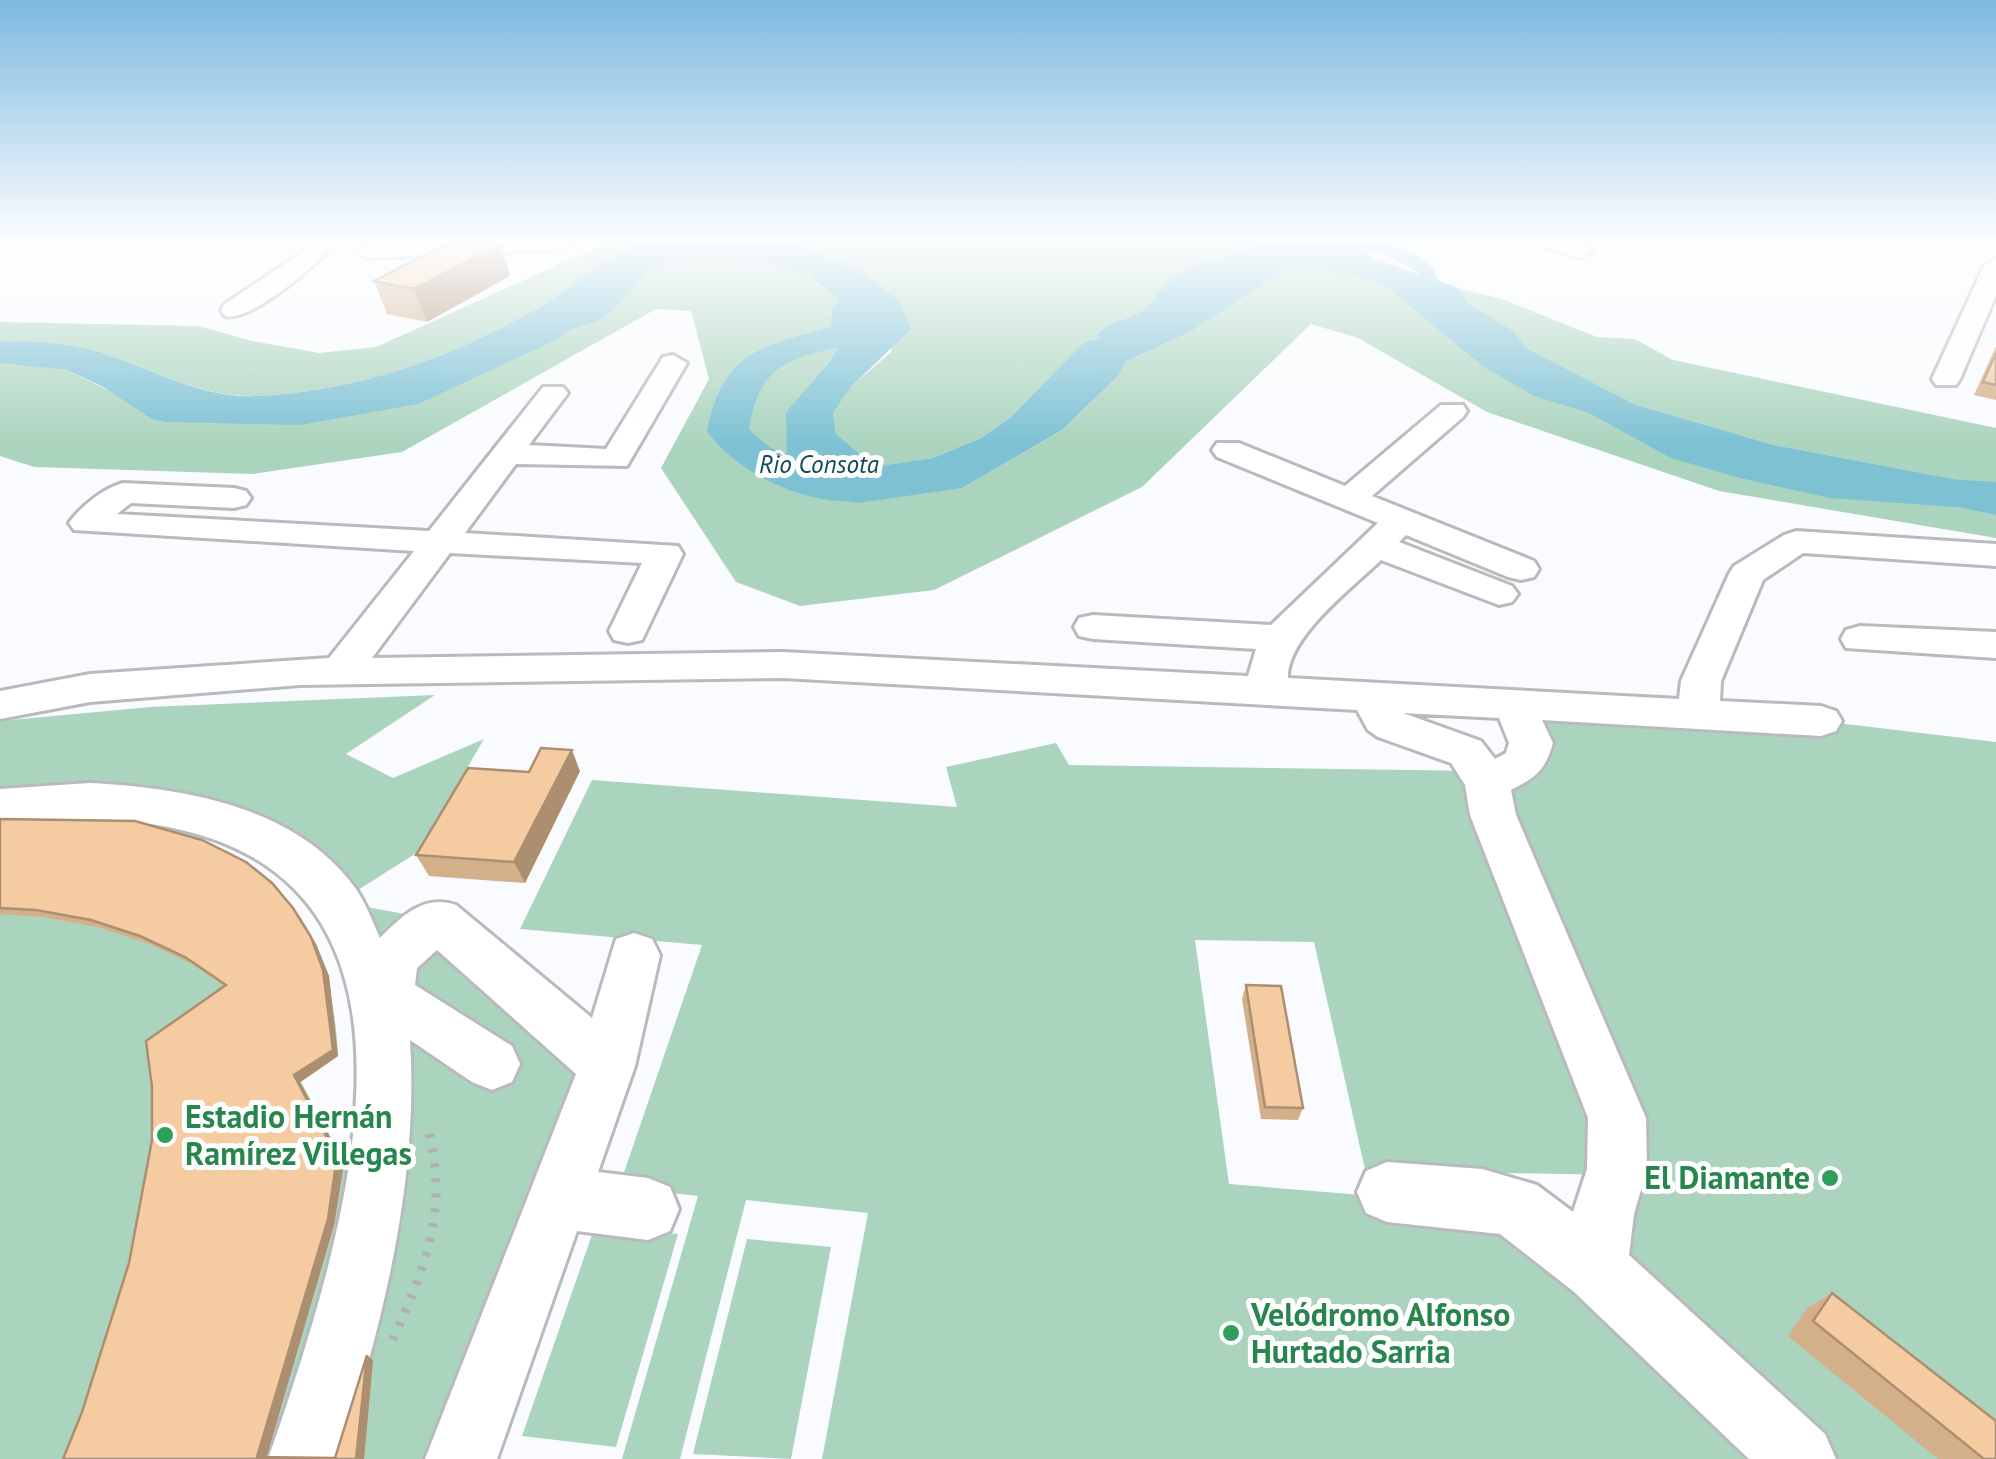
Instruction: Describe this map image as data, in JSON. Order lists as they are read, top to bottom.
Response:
{
  "water": ["Rio Consota"],
  "places": ["Estadio Hernán Ramírez Villegas", "El Diamante", "Velódromo Alfonso Hurtado Sarria"]
}
